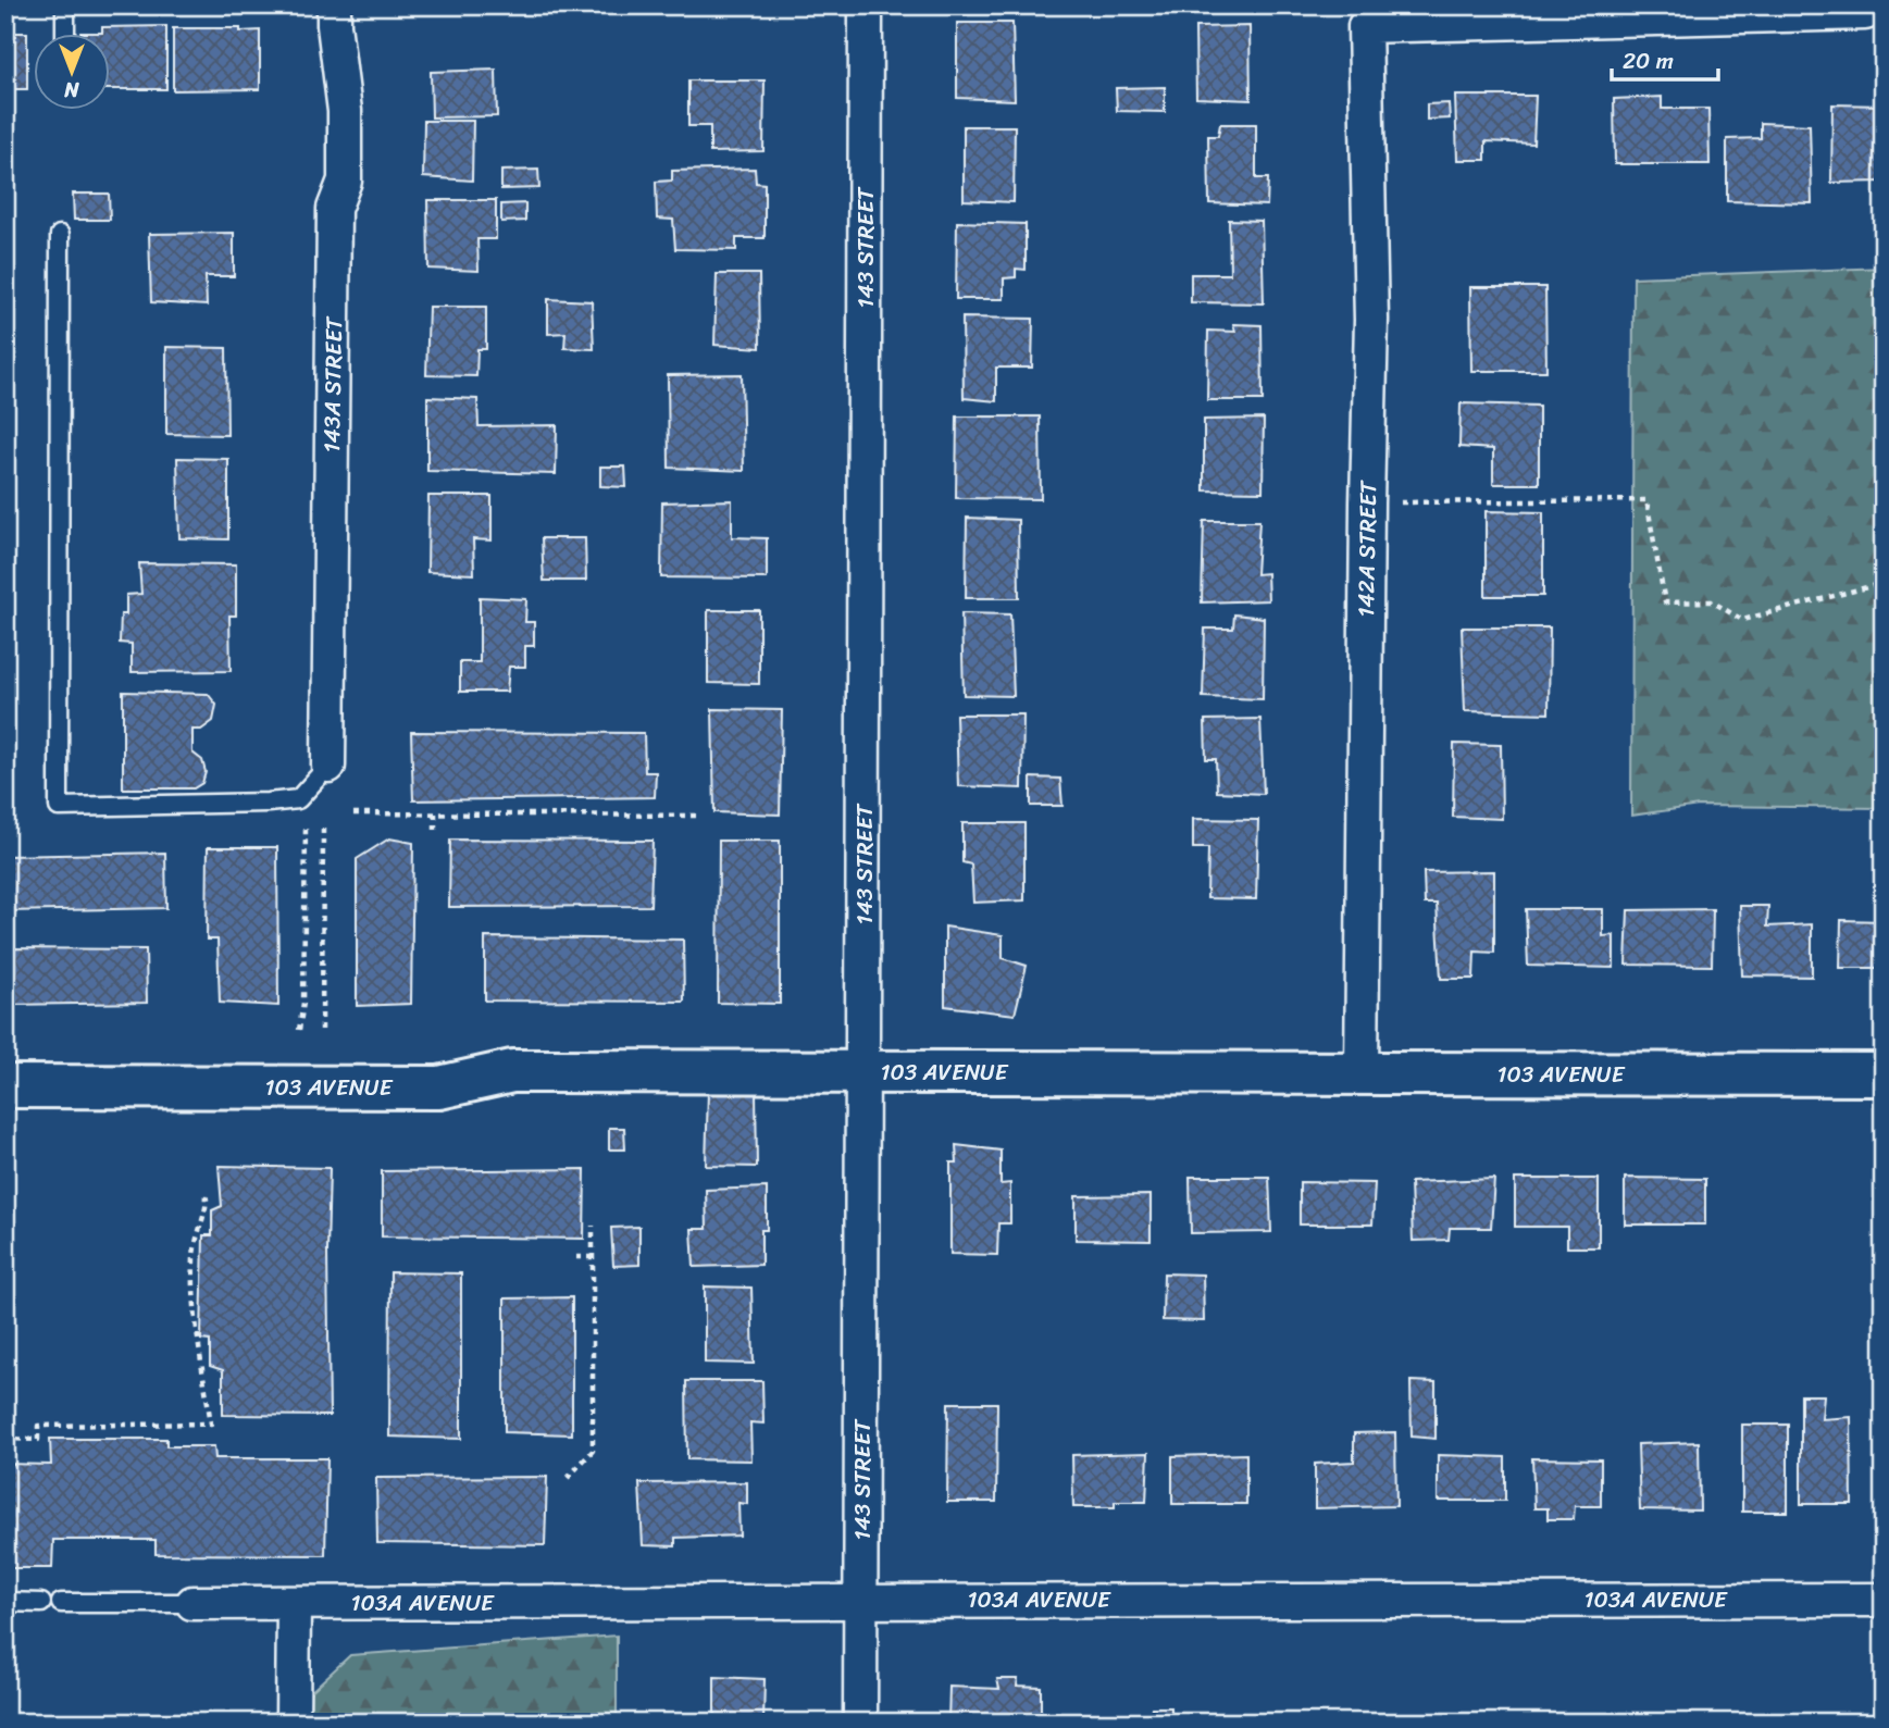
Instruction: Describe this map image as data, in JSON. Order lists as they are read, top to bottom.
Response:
{
  "streets": {
    "street": [
      "143 STREET",
      "143A STREET",
      "142A STREET",
      "103 AVENUE",
      "103A AVENUE"
    ]
  },
  "crossings": [
    ["143 STREET", "103 AVENUE"],
    ["143 STREET", "103A AVENUE"],
    ["142A STREET", "103 AVENUE"]
  ],
  "scale_bar": "20 m",
  "north": "bottom"
}
